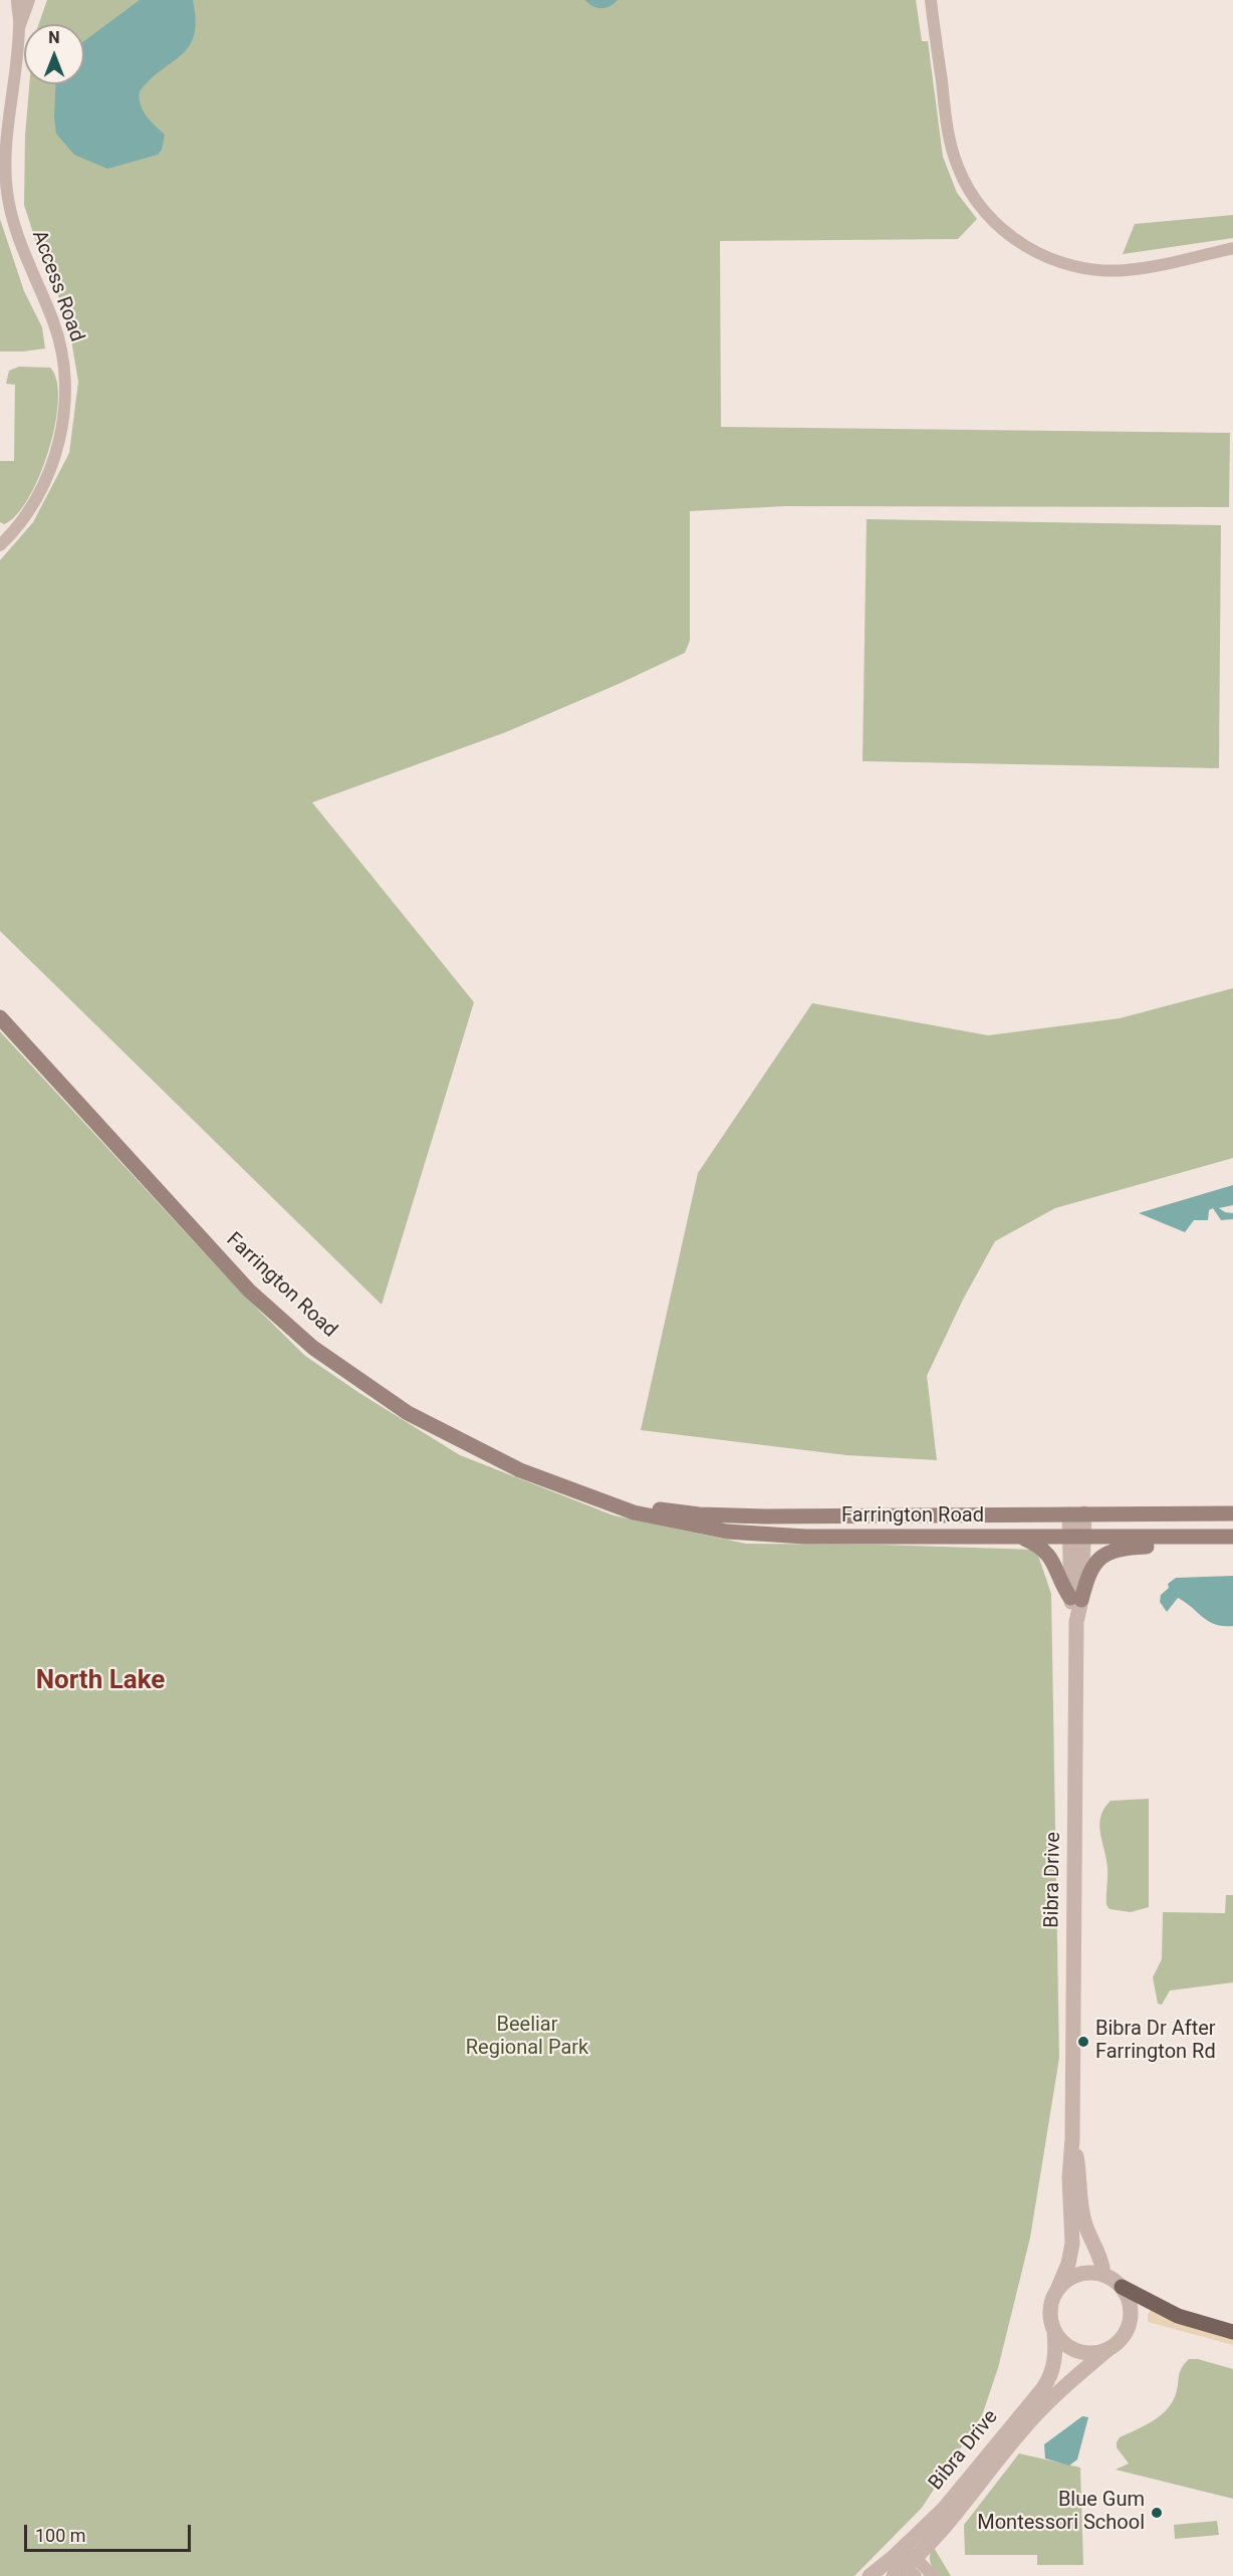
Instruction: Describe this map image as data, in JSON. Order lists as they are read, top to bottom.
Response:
{
  "streets": {
    "main road": ["Farrington Road"],
    "street": ["Access Road", "Bibra Drive"]
  },
  "crossings": [
    ["Farrington Road", "Bibra Drive"]
  ],
  "districts": ["North Lake"],
  "parks": ["Beeliar Regional Park"],
  "places": ["Bibra Dr After Farrington Rd", "Blue Gum Montessori School"],
  "scale_bar": "100 m",
  "north": "top"
}
